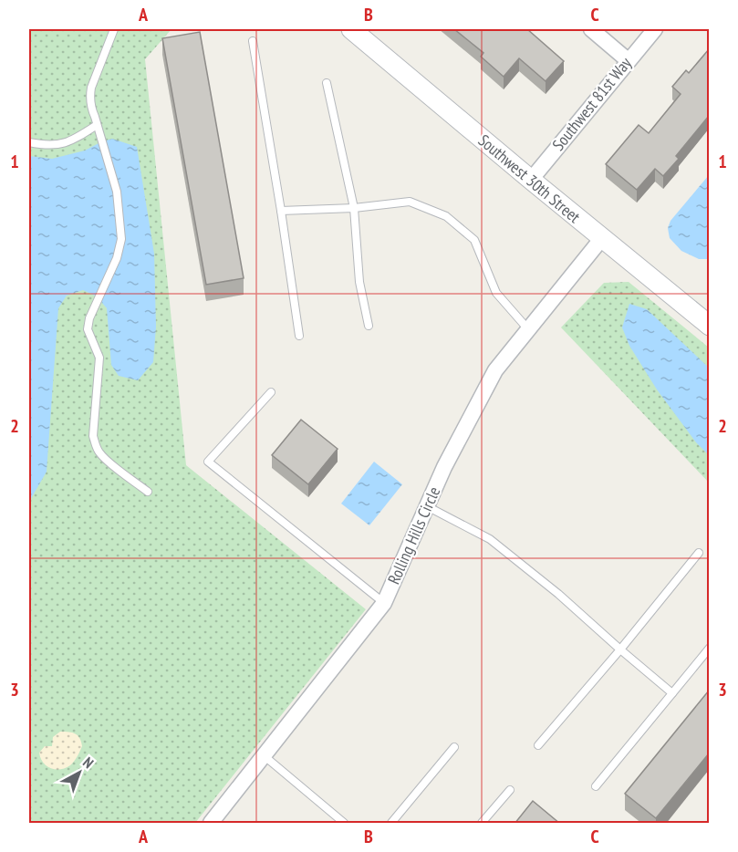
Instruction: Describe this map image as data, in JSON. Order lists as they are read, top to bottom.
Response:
{
  "streets": {
    "street": ["Southwest 81st Way", "Southwest 30th Street", "Rolling Hills Circle"]
  },
  "crossings": [
    ["Southwest 81st Way", "Southwest 30th Street"],
    ["Southwest 30th Street", "Rolling Hills Circle"]
  ],
  "north": "top right",
  "grid": {
    "columns": ["A", "B", "C"],
    "rows": ["1", "2", "3"]
  }
}
